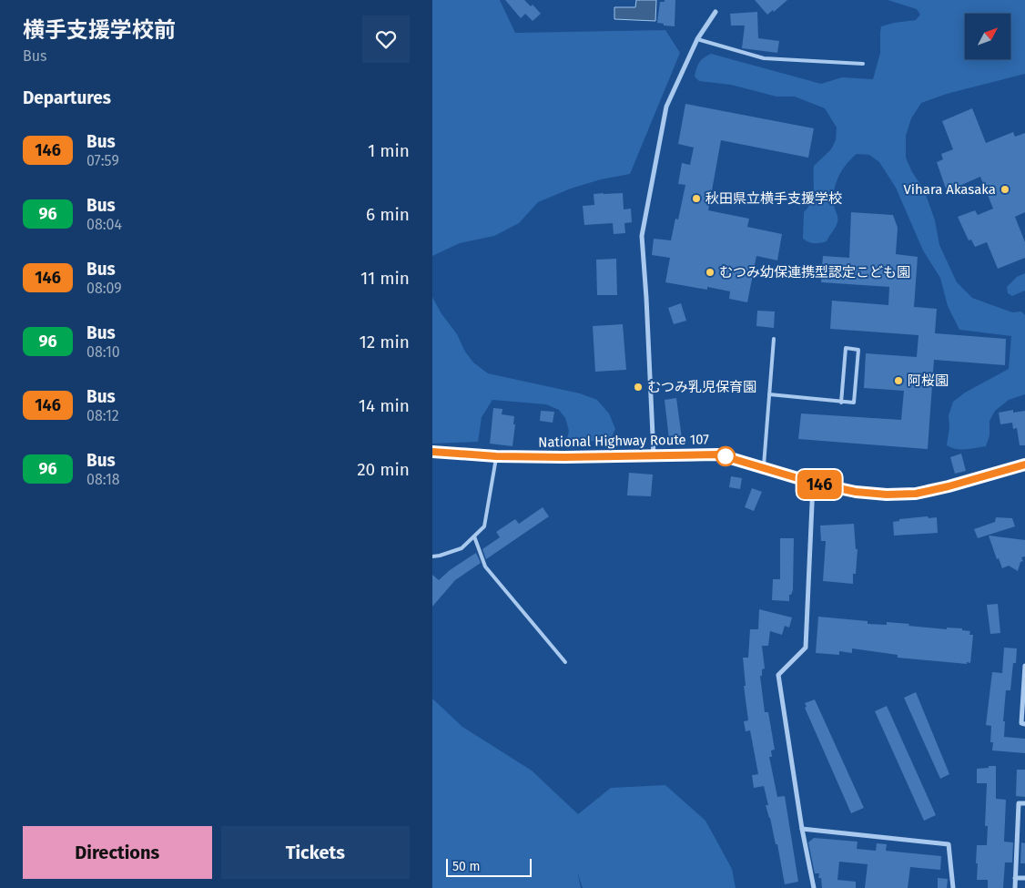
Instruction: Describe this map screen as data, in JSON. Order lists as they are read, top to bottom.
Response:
{
  "streets": {
    "highway": ["National Highway Route 107"]
  },
  "places": [
    "Vihara Akasaka",
    "秋田県立横手支援学校",
    "むつみ幼保連携型認定こども園",
    "阿桜園",
    "むつみ乳児保育園"
  ],
  "lines": ["bus line 146"],
  "scale_bar": "50 m",
  "north": "top right",
  "page": {
    "heading": [
      ["横手支援学校前", "Bus"],
      "Departures"
    ],
    "on_map": "146",
    "list": [
      {
        "mark": "146",
        "name": "Bus",
        "note": "07:59",
        "value": "1 min"
      },
      {
        "mark": "96",
        "name": "Bus",
        "note": "08:04",
        "value": "6 min"
      },
      {
        "mark": "146",
        "name": "Bus",
        "note": "08:09",
        "value": "11 min"
      },
      {
        "mark": "96",
        "name": "Bus",
        "note": "08:10",
        "value": "12 min"
      },
      {
        "mark": "146",
        "name": "Bus",
        "note": "08:12",
        "value": "14 min"
      },
      {
        "mark": "96",
        "name": "Bus",
        "note": "08:18",
        "value": "20 min"
      }
    ],
    "buttons": ["Directions", "Tickets"],
    "scale": "50 m"
  }
}
